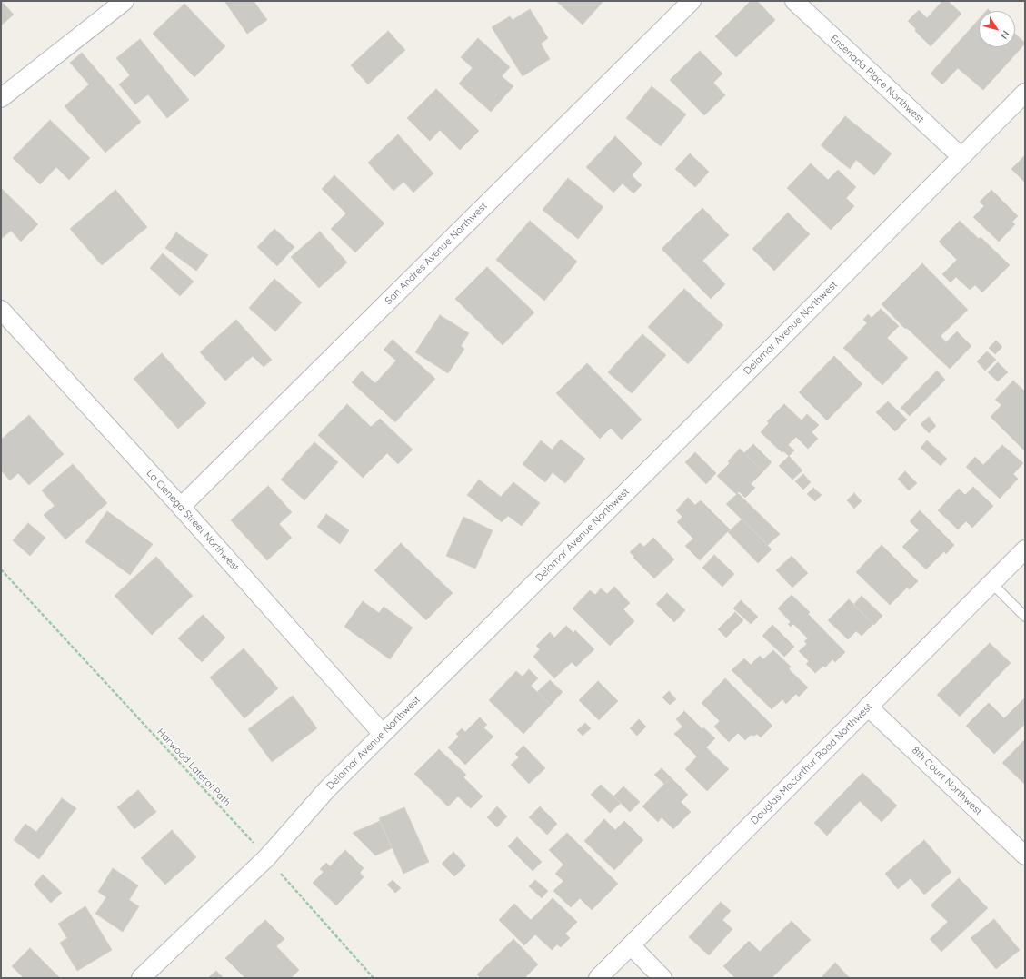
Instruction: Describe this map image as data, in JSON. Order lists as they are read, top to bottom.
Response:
{
  "streets": {
    "street": [
      "Ensenada Place Northwest",
      "San Andres Avenue Northwest",
      "Delamar Avenue Northwest",
      "La Cienega Street Northwest",
      "Douglas Macarthur Road Northwest",
      "8th Court Northwest"
    ],
    "path": ["Harwood Lateral Path"]
  },
  "crossings": [
    ["Ensenada Place Northwest", "Delamar Avenue Northwest"],
    ["San Andres Avenue Northwest", "La Cienega Street Northwest"],
    ["Delamar Avenue Northwest", "La Cienega Street Northwest"],
    ["Delamar Avenue Northwest", "Harwood Lateral Path"],
    ["Douglas Macarthur Road Northwest", "8th Court Northwest"]
  ],
  "north": "bottom right"
}
